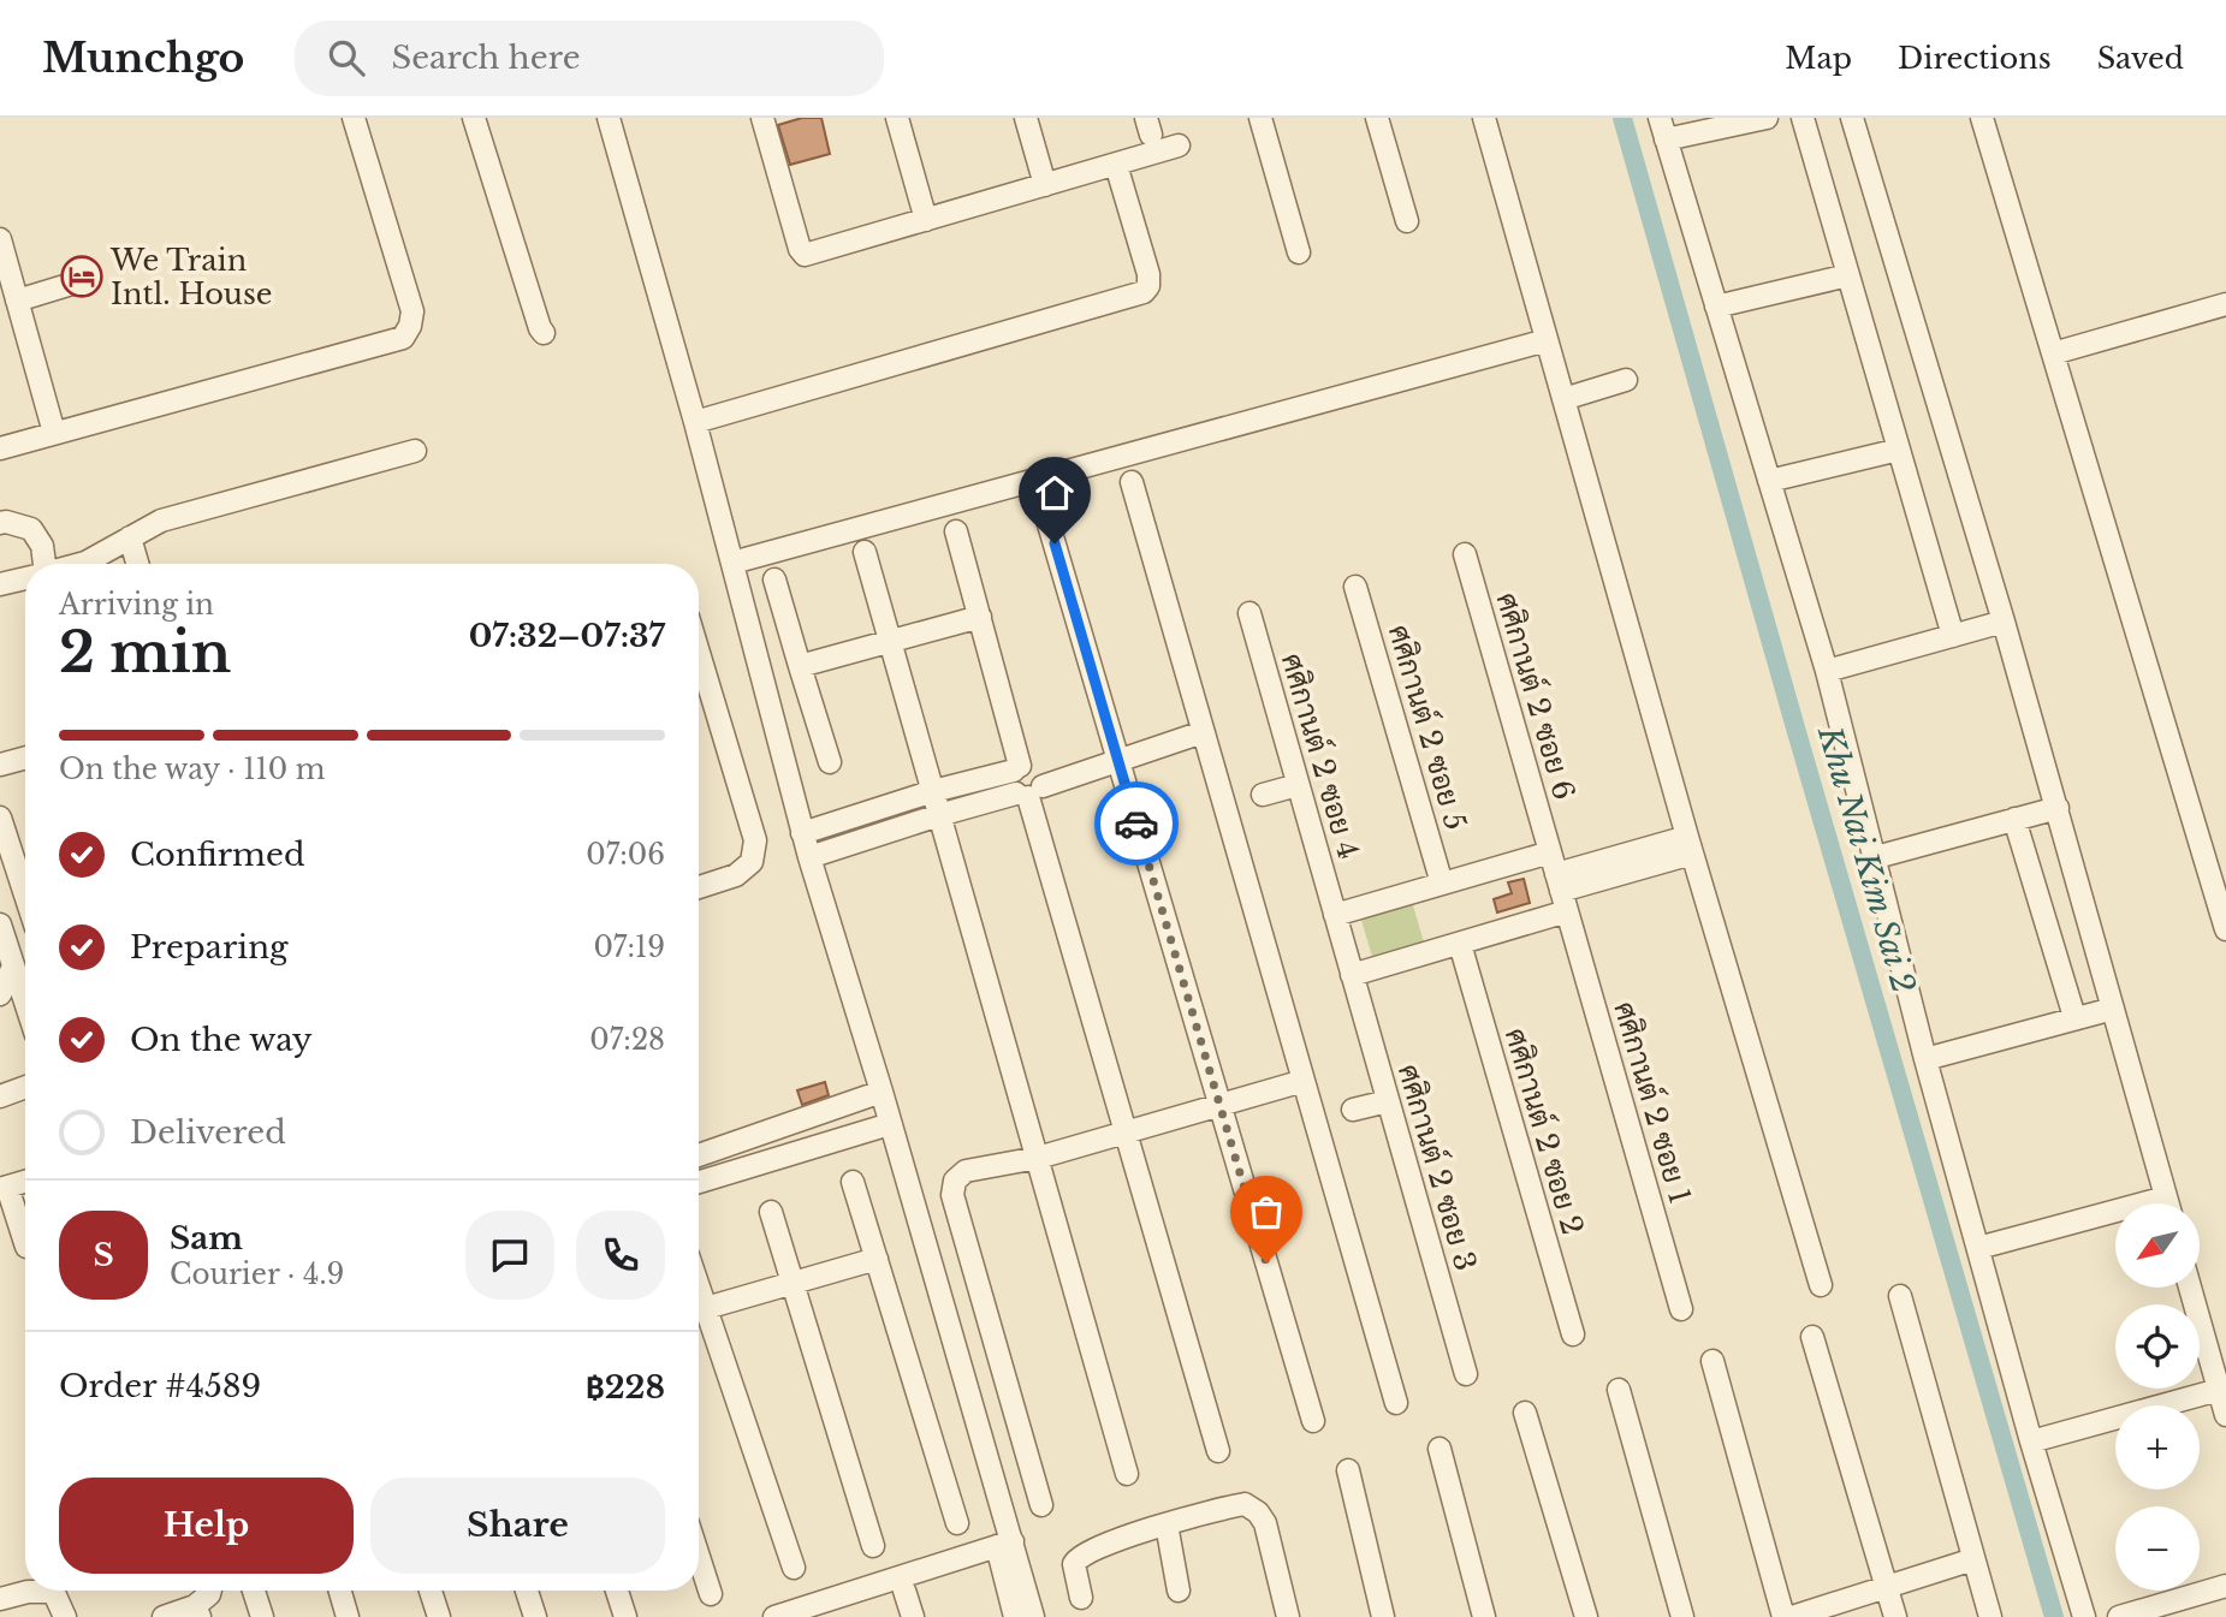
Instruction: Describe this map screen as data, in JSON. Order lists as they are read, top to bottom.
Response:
{
  "streets": {
    "street": [
      "ศศิกานต์ 2 ซอย 6",
      "ศศิกานต์ 2 ซอย 5",
      "ศศิกานต์ 2 ซอย 4",
      "ศศิกานต์ 2 ซอย 1",
      "ศศิกานต์ 2 ซอย 2",
      "ศศิกานต์ 2 ซอย 3"
    ]
  },
  "crossings": [
    ["ศศิกานต์ 2 ซอย 6", "ศศิกานต์ 2 ซอย 1"],
    ["ศศิกานต์ 2 ซอย 4", "ศศิกานต์ 2 ซอย 3"]
  ],
  "water": ["Khu Nai Kim Sai 2"],
  "places": {
    "hotel": ["We Train Intl. House"]
  },
  "north": "bottom left",
  "page": {
    "header": "Munchgo",
    "search": "Search here",
    "nav": ["Map", "Directions", "Saved"],
    "heading": ["2 min", "Arriving in", "07:32–07:37"],
    "panel": [
      "Sam",
      "Courier · 4.9",
      "Order #4589",
      "฿228"
    ],
    "bar": "On the way · 110 m",
    "list": [
      ["Confirmed", "07:06"],
      ["Preparing", "07:19"],
      ["On the way", "07:28"],
      "Delivered"
    ],
    "map_buttons": ["+", "−"],
    "round": "S",
    "buttons": ["Help", "Share"]
  }
}
